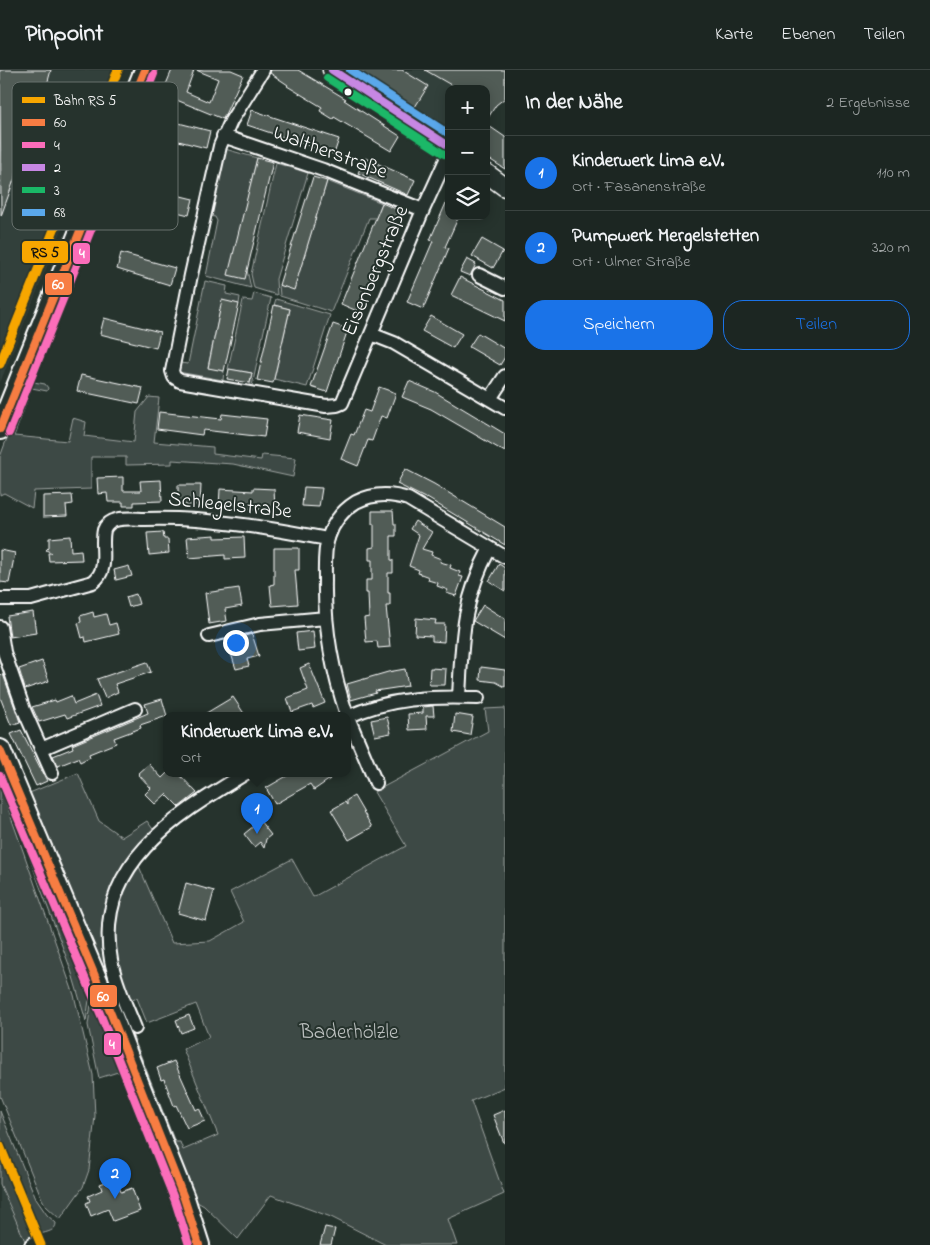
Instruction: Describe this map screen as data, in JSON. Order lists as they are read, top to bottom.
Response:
{
  "streets": {
    "street": ["Waltherstraße", "Eisenbergstraße", "Schlegelstraße"]
  },
  "crossings": [
    ["Waltherstraße", "Eisenbergstraße"]
  ],
  "parks": ["Baderhölzle"],
  "lines": [
    "transit line 60",
    "transit line 2",
    "transit line 68",
    "transit line 4",
    "transit line 3"
  ],
  "legend": [
    "Bahn RS 5",
    "60",
    "4",
    "2",
    "3",
    "68"
  ],
  "page": {
    "header": "Pinpoint",
    "nav": ["Karte", "Ebenen", "Teilen"],
    "heading": ["In der Nähe", "2 Ergebnisse"],
    "map_buttons": ["+", "−"],
    "list": [
      {
        "mark": "1",
        "name": "Kinderwerk Lima e.V.",
        "note": "Ort · Fasanenstraße",
        "value": "110 m"
      },
      {
        "mark": "2",
        "name": "Pumpwerk Mergelstetten",
        "note": "Ort · Ulmer Straße",
        "value": "320 m"
      }
    ],
    "buttons": ["Speichern", "Teilen"],
    "popup": ["Kinderwerk Lima e.V.", "Ort"],
    "pins": ["1", "2"]
  }
}
